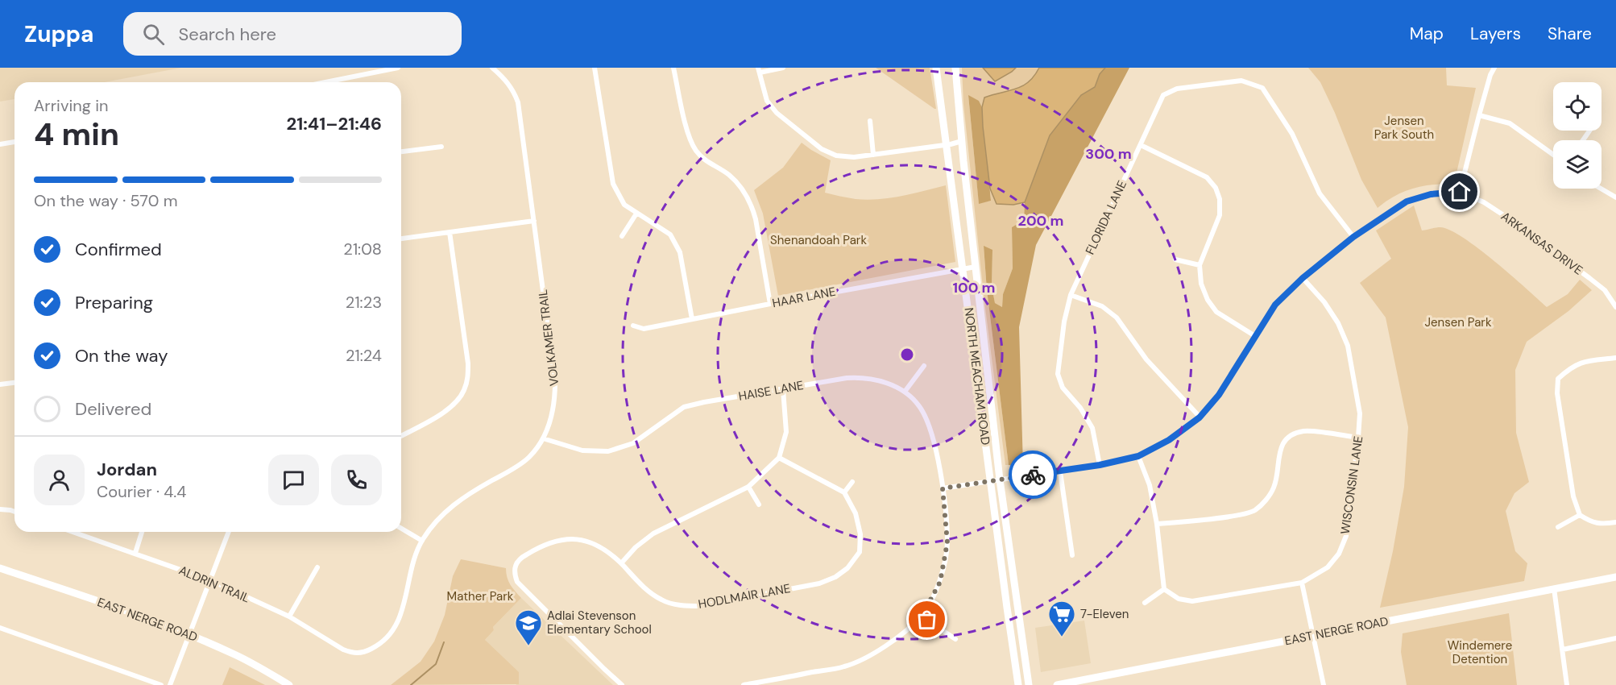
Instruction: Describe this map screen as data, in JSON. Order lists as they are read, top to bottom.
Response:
{
  "streets": {
    "main road": ["NORTH MEACHAM ROAD", "EAST NERGE ROAD"],
    "street": [
      "FLORIDA LANE",
      "ARKANSAS DRIVE",
      "HAAR LANE",
      "VOLKAMER TRAIL",
      "HAISE LANE",
      "WISCONSIN LANE",
      "ALDRIN TRAIL",
      "HODLMAIR LANE"
    ]
  },
  "crossings": [
    ["FLORIDA LANE", "ARKANSAS DRIVE"],
    ["ARKANSAS DRIVE", "NORTH MEACHAM ROAD"],
    ["ARKANSAS DRIVE", "HAISE LANE"],
    ["ARKANSAS DRIVE", "WISCONSIN LANE"],
    ["HAAR LANE", "NORTH MEACHAM ROAD"],
    ["VOLKAMER TRAIL", "HAISE LANE"],
    ["VOLKAMER TRAIL", "ALDRIN TRAIL"]
  ],
  "parks": [
    "Jensen Park South",
    "Shenandoah Park",
    "Jensen Park",
    "Mather Park",
    "Windemere Detention"
  ],
  "places": {
    "supermarket": ["7-Eleven"],
    "school or university": ["Adlai Stevenson Elementary School"]
  },
  "page": {
    "header": "Zuppa",
    "search": "Search here",
    "nav": ["Map", "Layers", "Share"],
    "heading": ["4 min", "Arriving in", "21:41–21:46"],
    "panel": ["Jordan", "Courier · 4.4"],
    "bar": "On the way · 570 m",
    "list": [
      ["Confirmed", "21:08"],
      ["Preparing", "21:23"],
      ["On the way", "21:24"],
      "Delivered"
    ]
  },
  "rings": ["300 m", "200 m", "100 m"]
}
